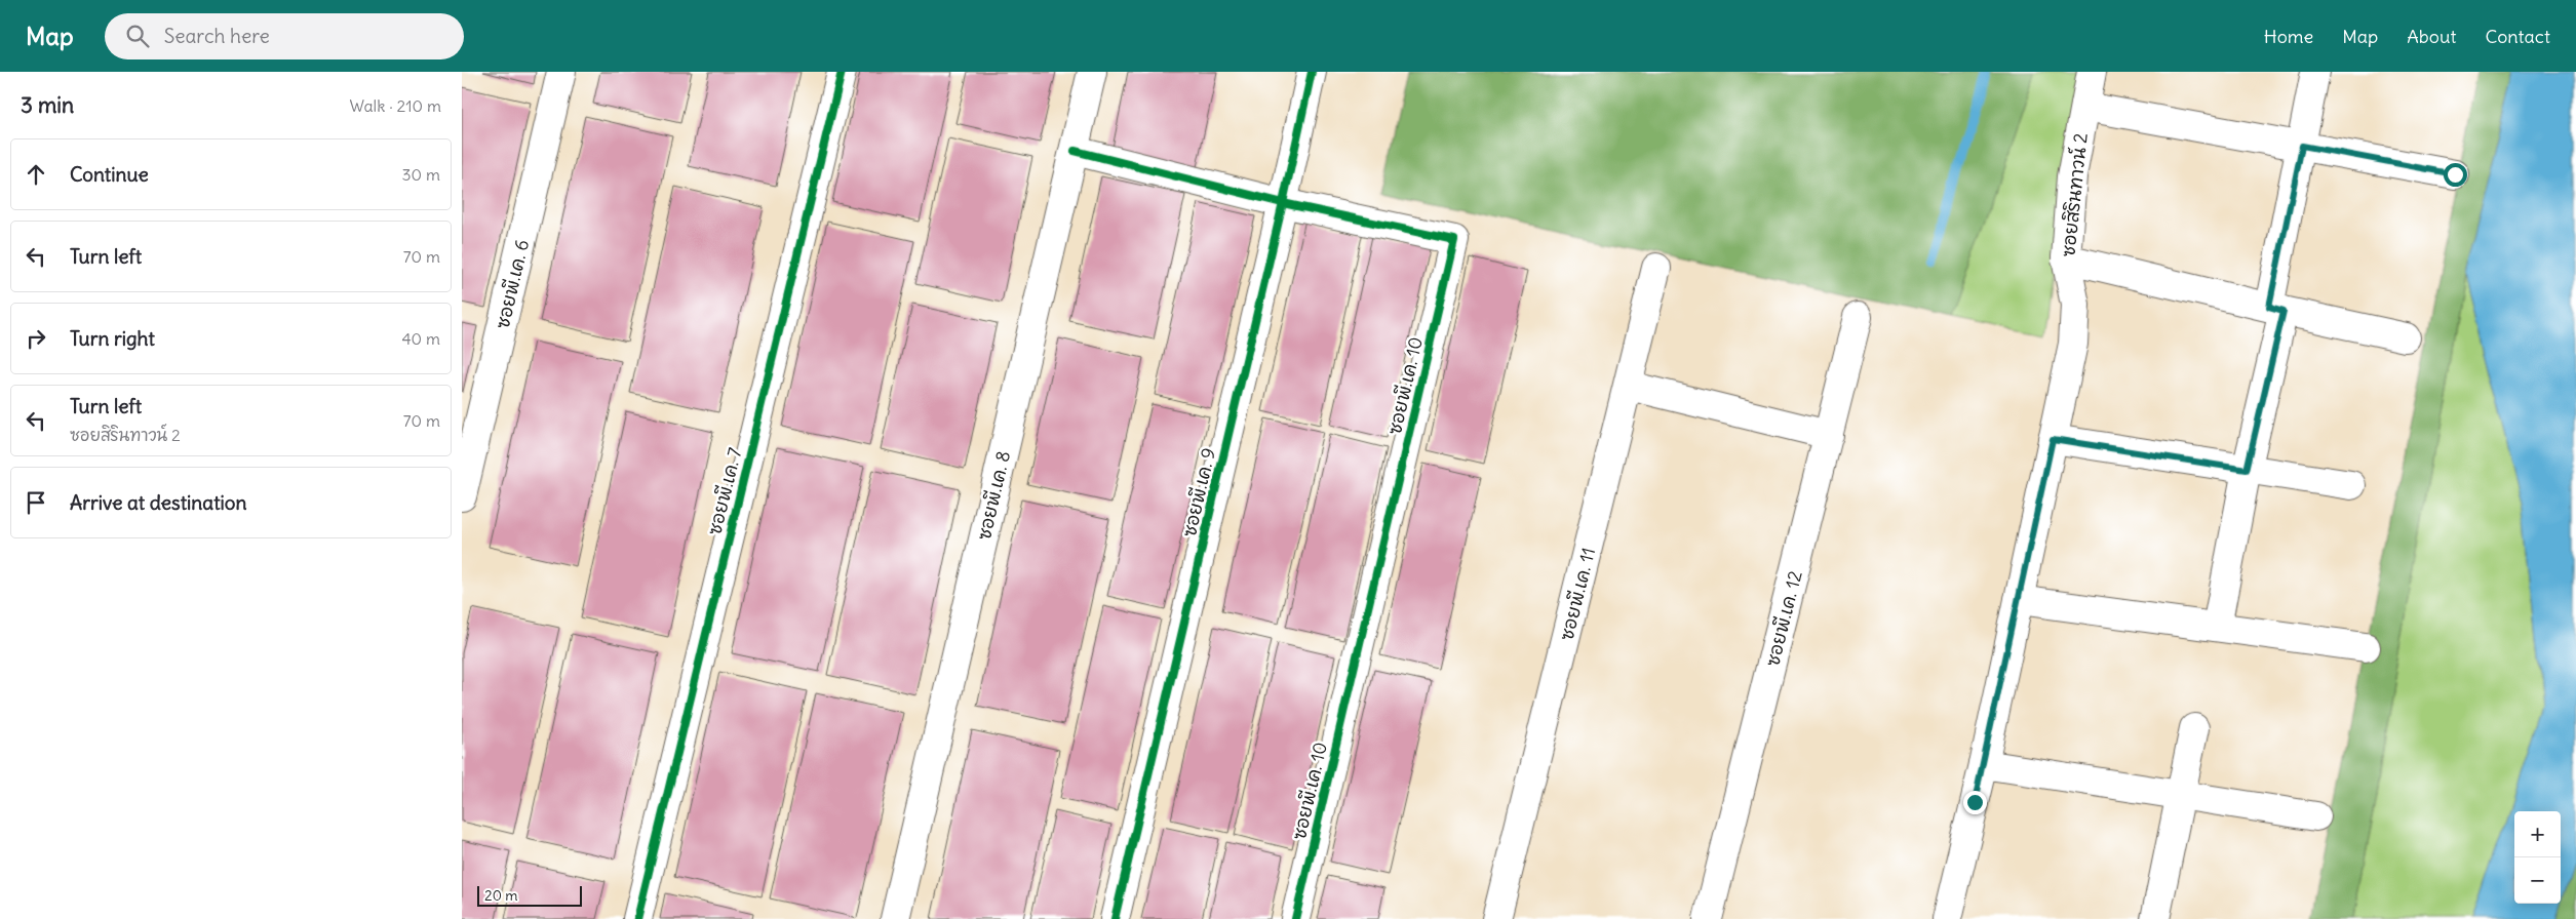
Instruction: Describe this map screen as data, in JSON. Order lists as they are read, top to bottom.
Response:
{
  "streets": {
    "street": [
      "ซอยสิรินทาวน์ 2",
      "ซอยพี.เค. 6",
      "ซอยพี.เค. 10",
      "ซอยพี.เค. 7",
      "ซอยพี.เค. 9",
      "ซอยพี.เค. 8",
      "ซอยพี.เค. 11",
      "ซอยพี.เค. 12"
    ]
  },
  "crossings": [
    ["ซอยพี.เค. 10", "ซอยพี.เค. 9"],
    ["ซอยพี.เค. 10", "ซอยพี.เค. 8"]
  ],
  "scale_bar": "20 m",
  "page": {
    "header": "Map",
    "search": "Search here",
    "nav": [
      "Home",
      "Map",
      "About",
      "Contact"
    ],
    "heading": ["3 min", "Walk · 210 m"],
    "list": [
      ["Continue", "30 m"],
      ["Turn left", "70 m"],
      ["Turn right", "40 m"],
      ["Turn left", "ซอยสิรินทาวน์ 2", "70 m"],
      "Arrive at destination"
    ],
    "map_buttons": ["+", "−"],
    "scale": "20 m"
  }
}
